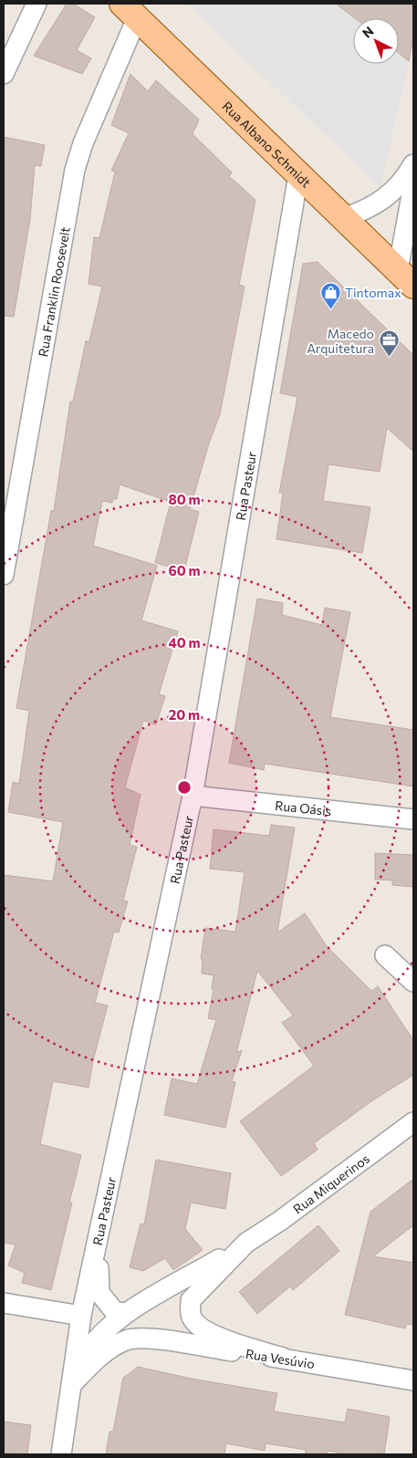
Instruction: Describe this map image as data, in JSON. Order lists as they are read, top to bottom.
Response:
{
  "streets": {
    "main road": ["Rua Albano Schmidt"],
    "street": [
      "Rua Franklin Roosevelt",
      "Rua Pasteur",
      "Rua Oásis",
      "Rua Miquerinos",
      "Rua Vesúvio"
    ]
  },
  "crossings": [
    ["Rua Albano Schmidt", "Rua Franklin Roosevelt"],
    ["Rua Albano Schmidt", "Rua Pasteur"],
    ["Rua Pasteur", "Rua Oásis"],
    ["Rua Pasteur", "Rua Miquerinos"],
    ["Rua Pasteur", "Rua Vesúvio"],
    ["Rua Miquerinos", "Rua Vesúvio"]
  ],
  "places": {
    "shop": ["Tintomax"],
    "office": ["Macedo Arquitetura"]
  },
  "north": "top left",
  "rings": [
    "80 m",
    "60 m",
    "40 m",
    "20 m"
  ]
}
